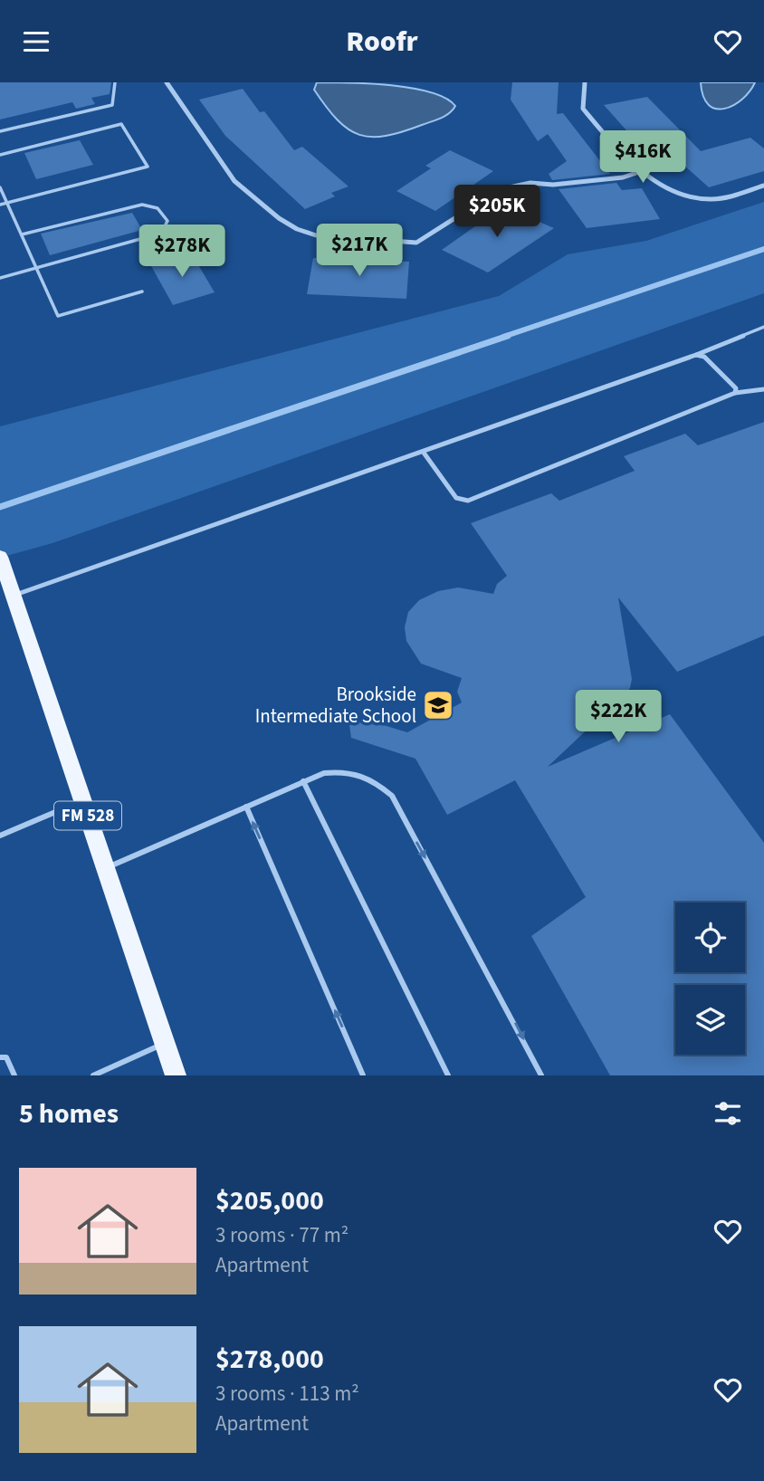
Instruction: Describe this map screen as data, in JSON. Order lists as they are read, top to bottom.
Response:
{
  "streets": {
    "main road": ["FM 528"]
  },
  "places": {
    "school or university": ["Brookside Intermediate School"]
  },
  "page": {
    "header": "Roofr",
    "price": [
      "$416K",
      "$205K",
      "$217K",
      "$278K",
      "$222K"
    ],
    "heading": "5 homes",
    "list": [
      {
        "name": "$205,000",
        "note": "3 rooms · 77 m² · Apartment"
      },
      {
        "name": "$278,000",
        "note": "3 rooms · 113 m² · Apartment"
      }
    ]
  }
}
